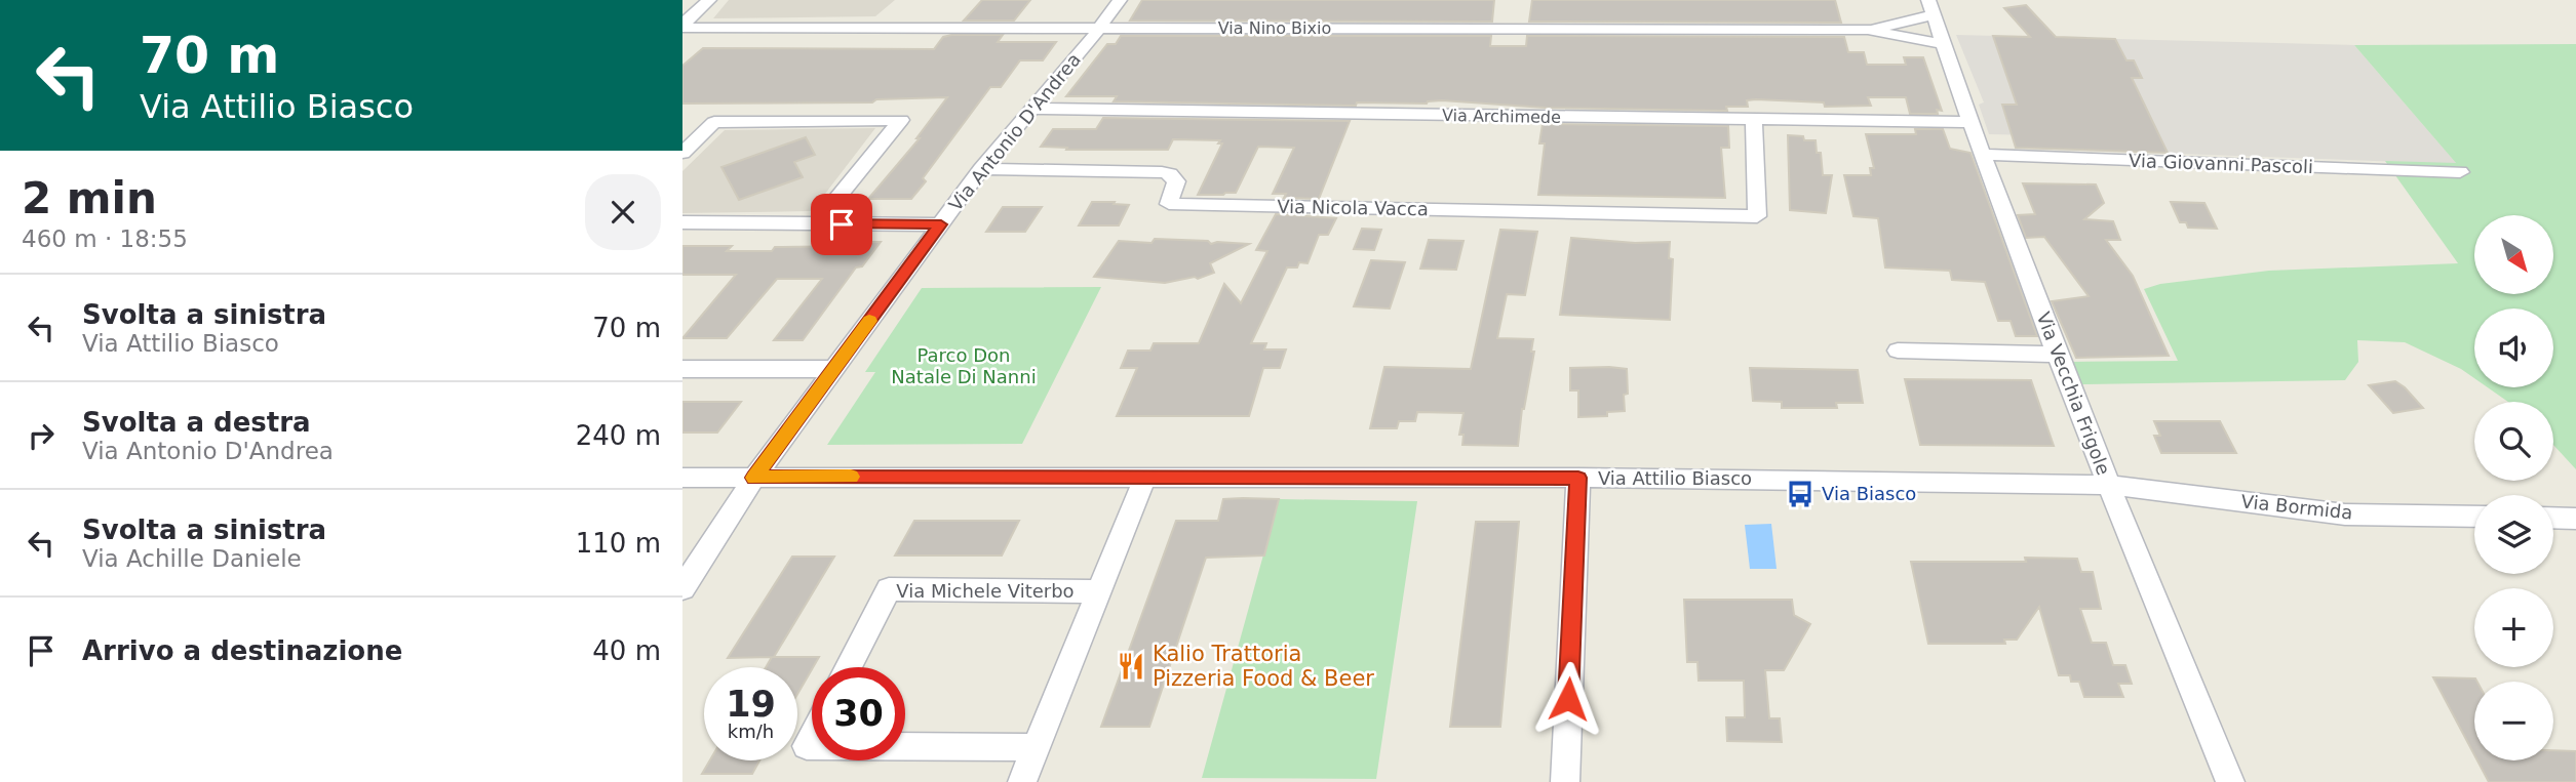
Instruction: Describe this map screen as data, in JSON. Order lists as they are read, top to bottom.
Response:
{
  "streets": {
    "street": [
      "Via Nino Bixio",
      "Via Archimede",
      "Via Antonio D'Andrea",
      "Via Giovanni Pascoli",
      "Via Nicola Vacca",
      "Via Vecchia Frigole",
      "Via Attilio Biasco",
      "Via Bormida",
      "Via Michele Viterbo"
    ]
  },
  "crossings": [
    ["Via Nino Bixio", "Via Antonio D'Andrea"],
    ["Via Nino Bixio", "Via Vecchia Frigole"],
    ["Via Archimede", "Via Antonio D'Andrea"],
    ["Via Archimede", "Via Nicola Vacca"],
    ["Via Archimede", "Via Vecchia Frigole"],
    ["Via Antonio D'Andrea", "Via Nicola Vacca"],
    ["Via Antonio D'Andrea", "Via Attilio Biasco"],
    ["Via Giovanni Pascoli", "Via Vecchia Frigole"],
    ["Via Vecchia Frigole", "Via Attilio Biasco"],
    ["Via Vecchia Frigole", "Via Bormida"],
    ["Via Attilio Biasco", "Via Bormida"],
    ["Via Attilio Biasco", "Via Michele Viterbo"]
  ],
  "parks": ["Parco Don Natale Di Nanni"],
  "places": {
    "bus stop": ["Via Biasco"],
    "restaurant": ["Kalio Trattoria Pizzeria Food & Beer"]
  },
  "north": "bottom right",
  "page": {
    "turn": ["70 m", "Via Attilio Biasco"],
    "heading": ["2 min", "460 m · 18:55"],
    "map_buttons": ["+", "−"],
    "list": [
      {
        "name": "Svolta a sinistra",
        "note": "Via Attilio Biasco",
        "value": "70 m"
      },
      {
        "name": "Svolta a destra",
        "note": "Via Antonio D'Andrea",
        "value": "240 m"
      },
      {
        "name": "Svolta a sinistra",
        "note": "Via Achille Daniele",
        "value": "110 m"
      },
      {
        "name": "Arrivo a destinazione",
        "value": "40 m"
      }
    ],
    "speed": "19 km/h",
    "limit": "30"
  }
}
